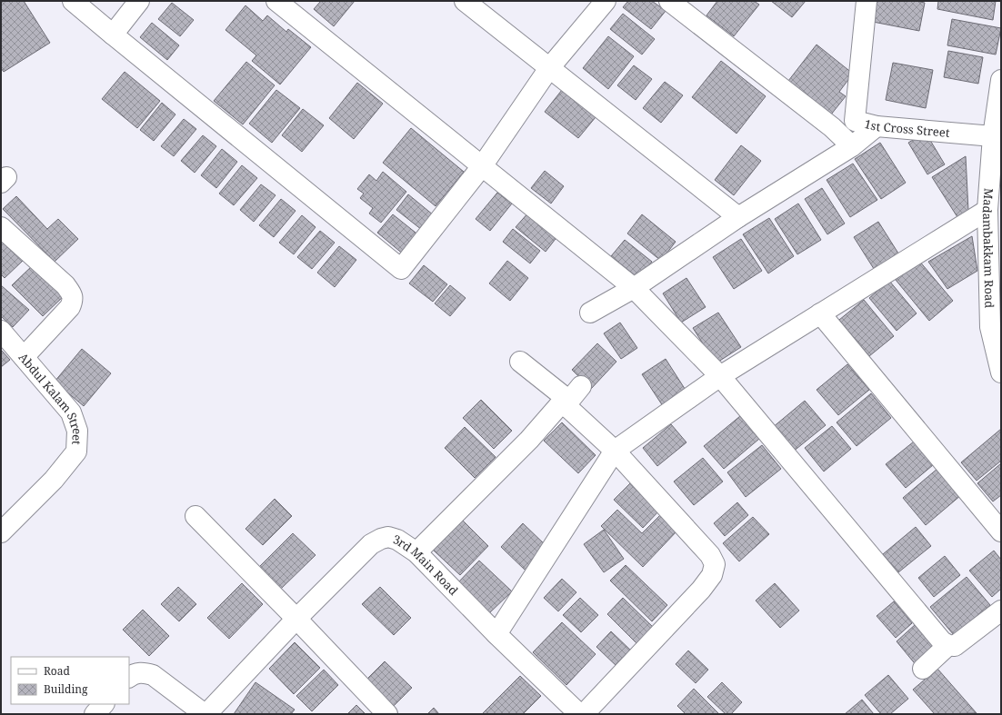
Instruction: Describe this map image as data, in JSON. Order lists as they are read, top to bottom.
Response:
{
  "streets": {
    "street": [
      "1st Cross Street",
      "Madambakkam Road",
      "Abdul Kalam Street",
      "3rd Main Road"
    ]
  },
  "crossings": [
    ["1st Cross Street", "Madambakkam Road"]
  ],
  "legend": ["Road", "Building"]
}
